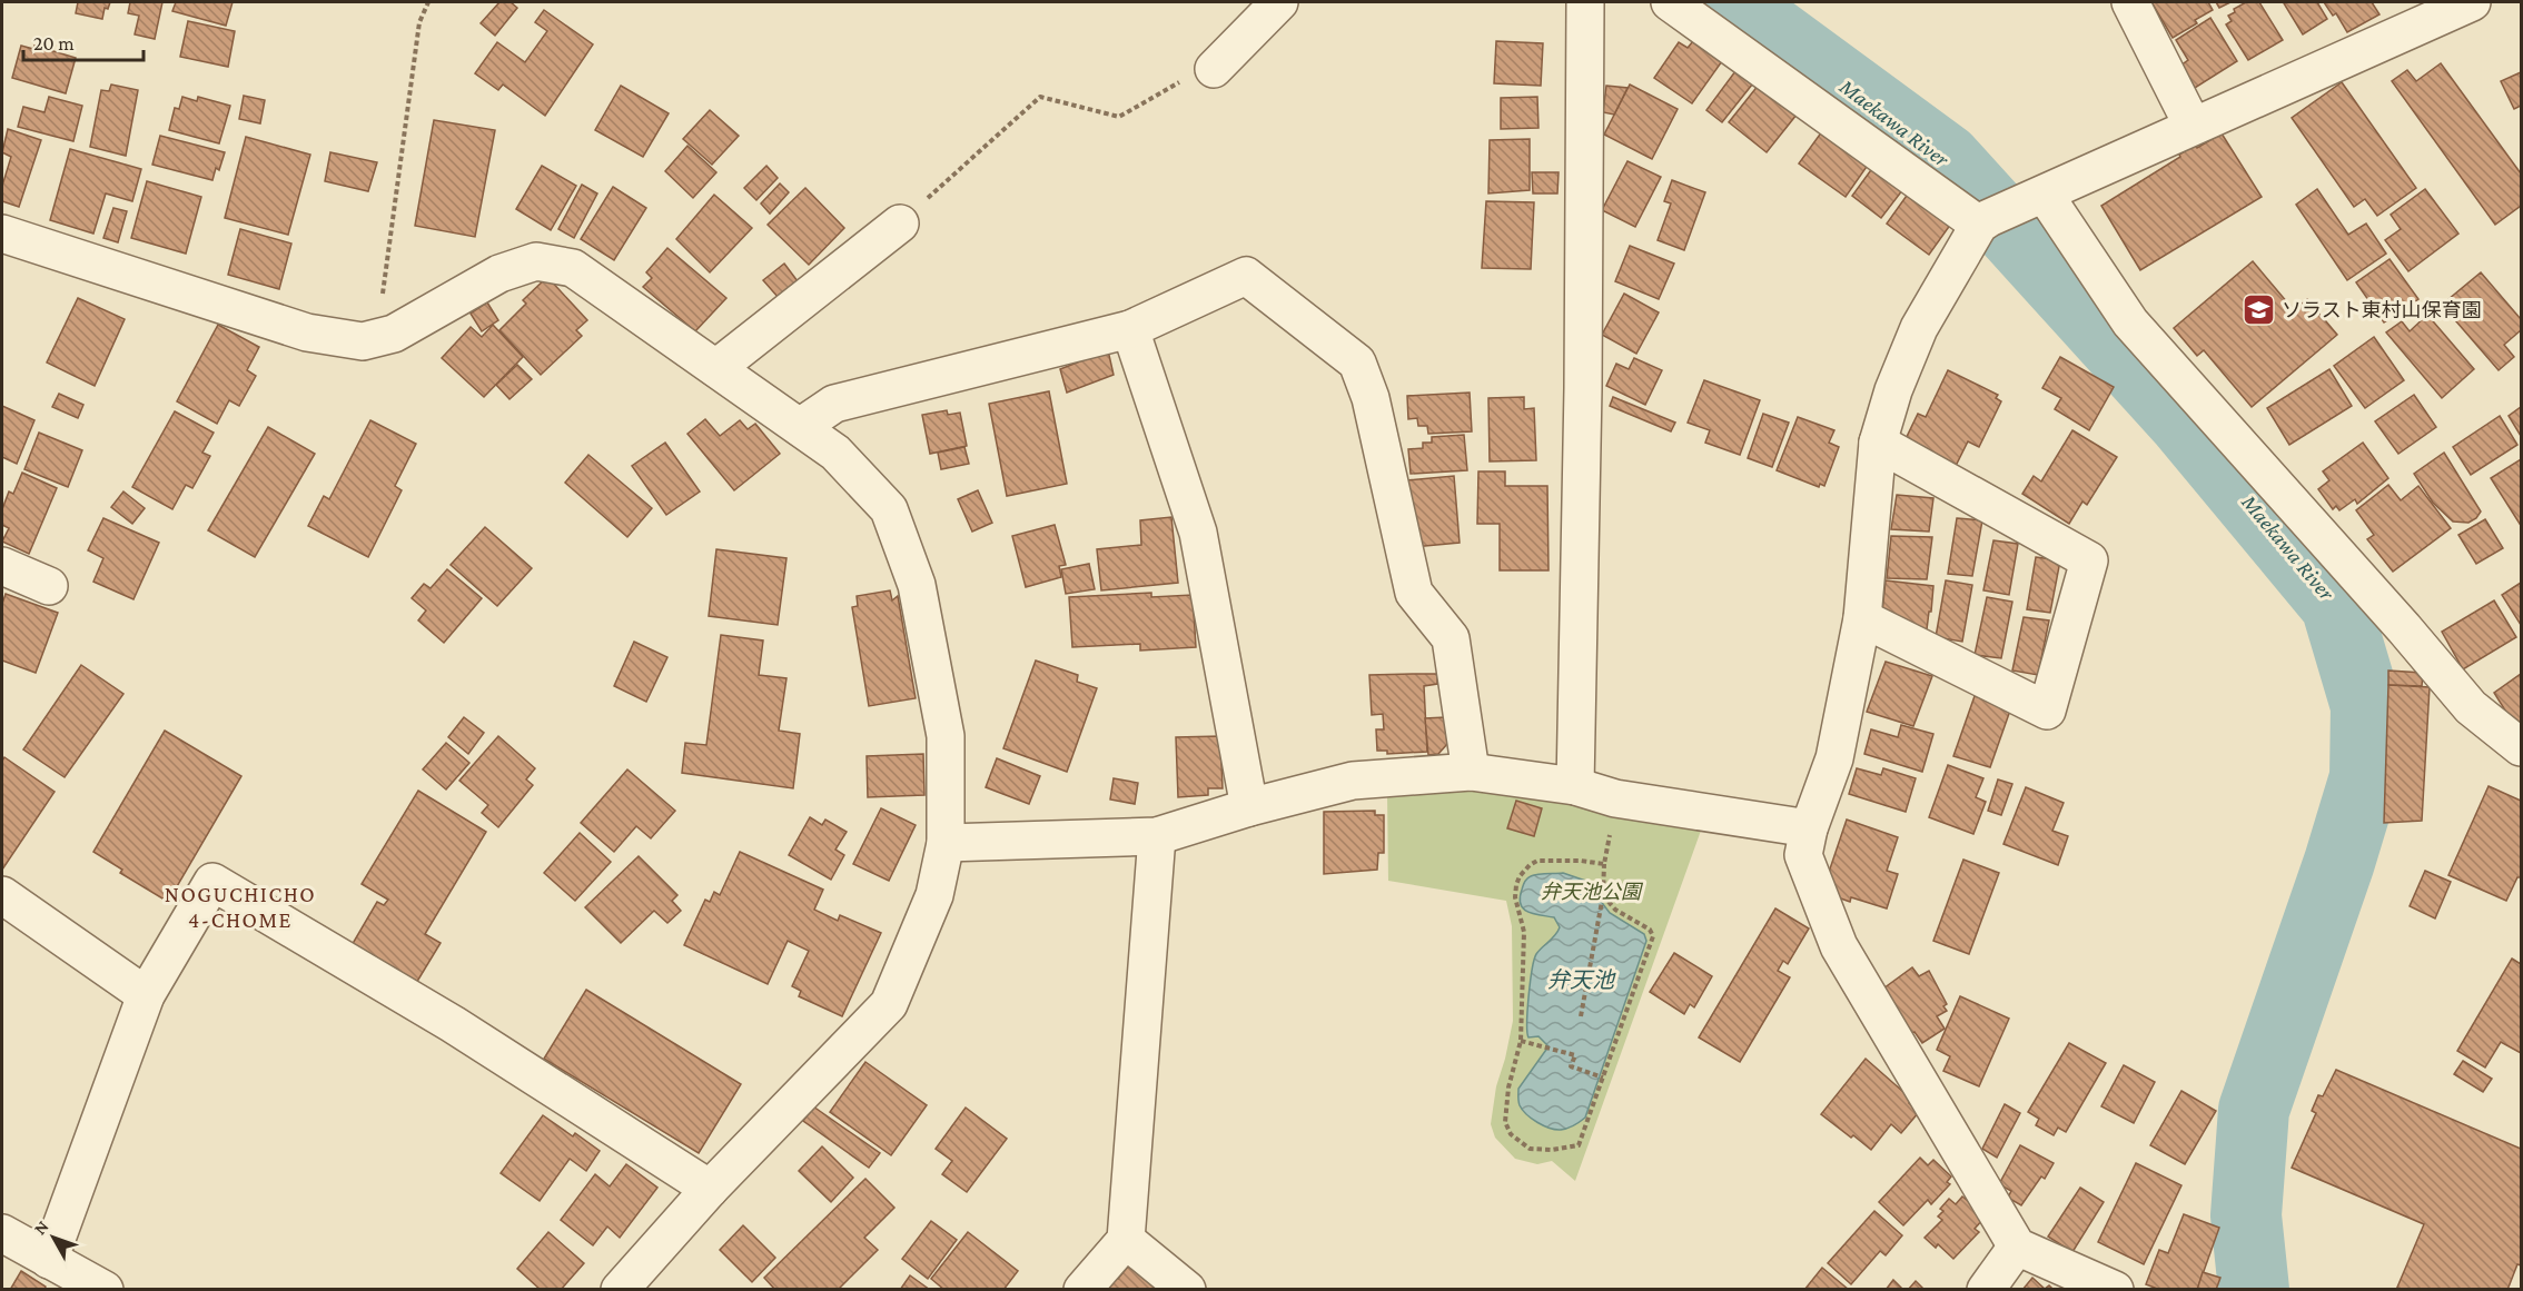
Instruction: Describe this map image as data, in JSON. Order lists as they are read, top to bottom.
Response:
{
  "districts": ["NOGUCHICHO 4-CHOME"],
  "water": ["Maekawa River", "弁天池"],
  "parks": ["弁天池公園"],
  "places": {
    "school or university": ["ソラスト東村山保育園"]
  },
  "scale_bar": "20 m",
  "north": "top left"
}
